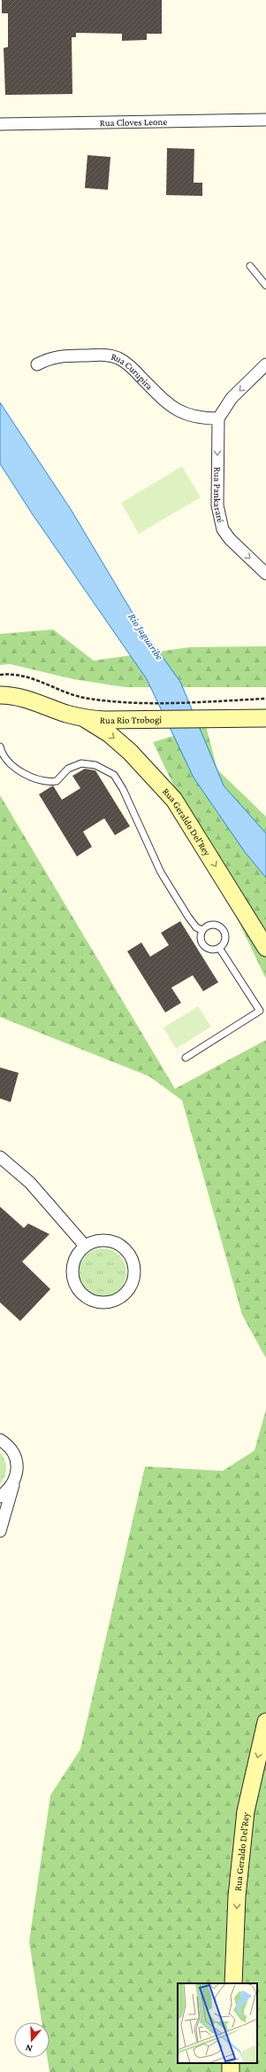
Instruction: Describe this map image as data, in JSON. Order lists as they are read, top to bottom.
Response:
{
  "streets": {
    "main road": ["Rua Rio Trobogi", "Rua Geraldo Del'Rey"],
    "street": ["Rua Cloves Leone", "Rua Curupira", "Rua Pankararé"]
  },
  "crossings": [
    ["Rua Curupira", "Rua Pankararé"],
    ["Rua Rio Trobogi", "Rua Geraldo Del'Rey"]
  ],
  "one_way": ["Rua Pankararé", "Rua Geraldo Del'Rey"],
  "water": ["Rio Jaguaribe"],
  "north": "bottom"
}
